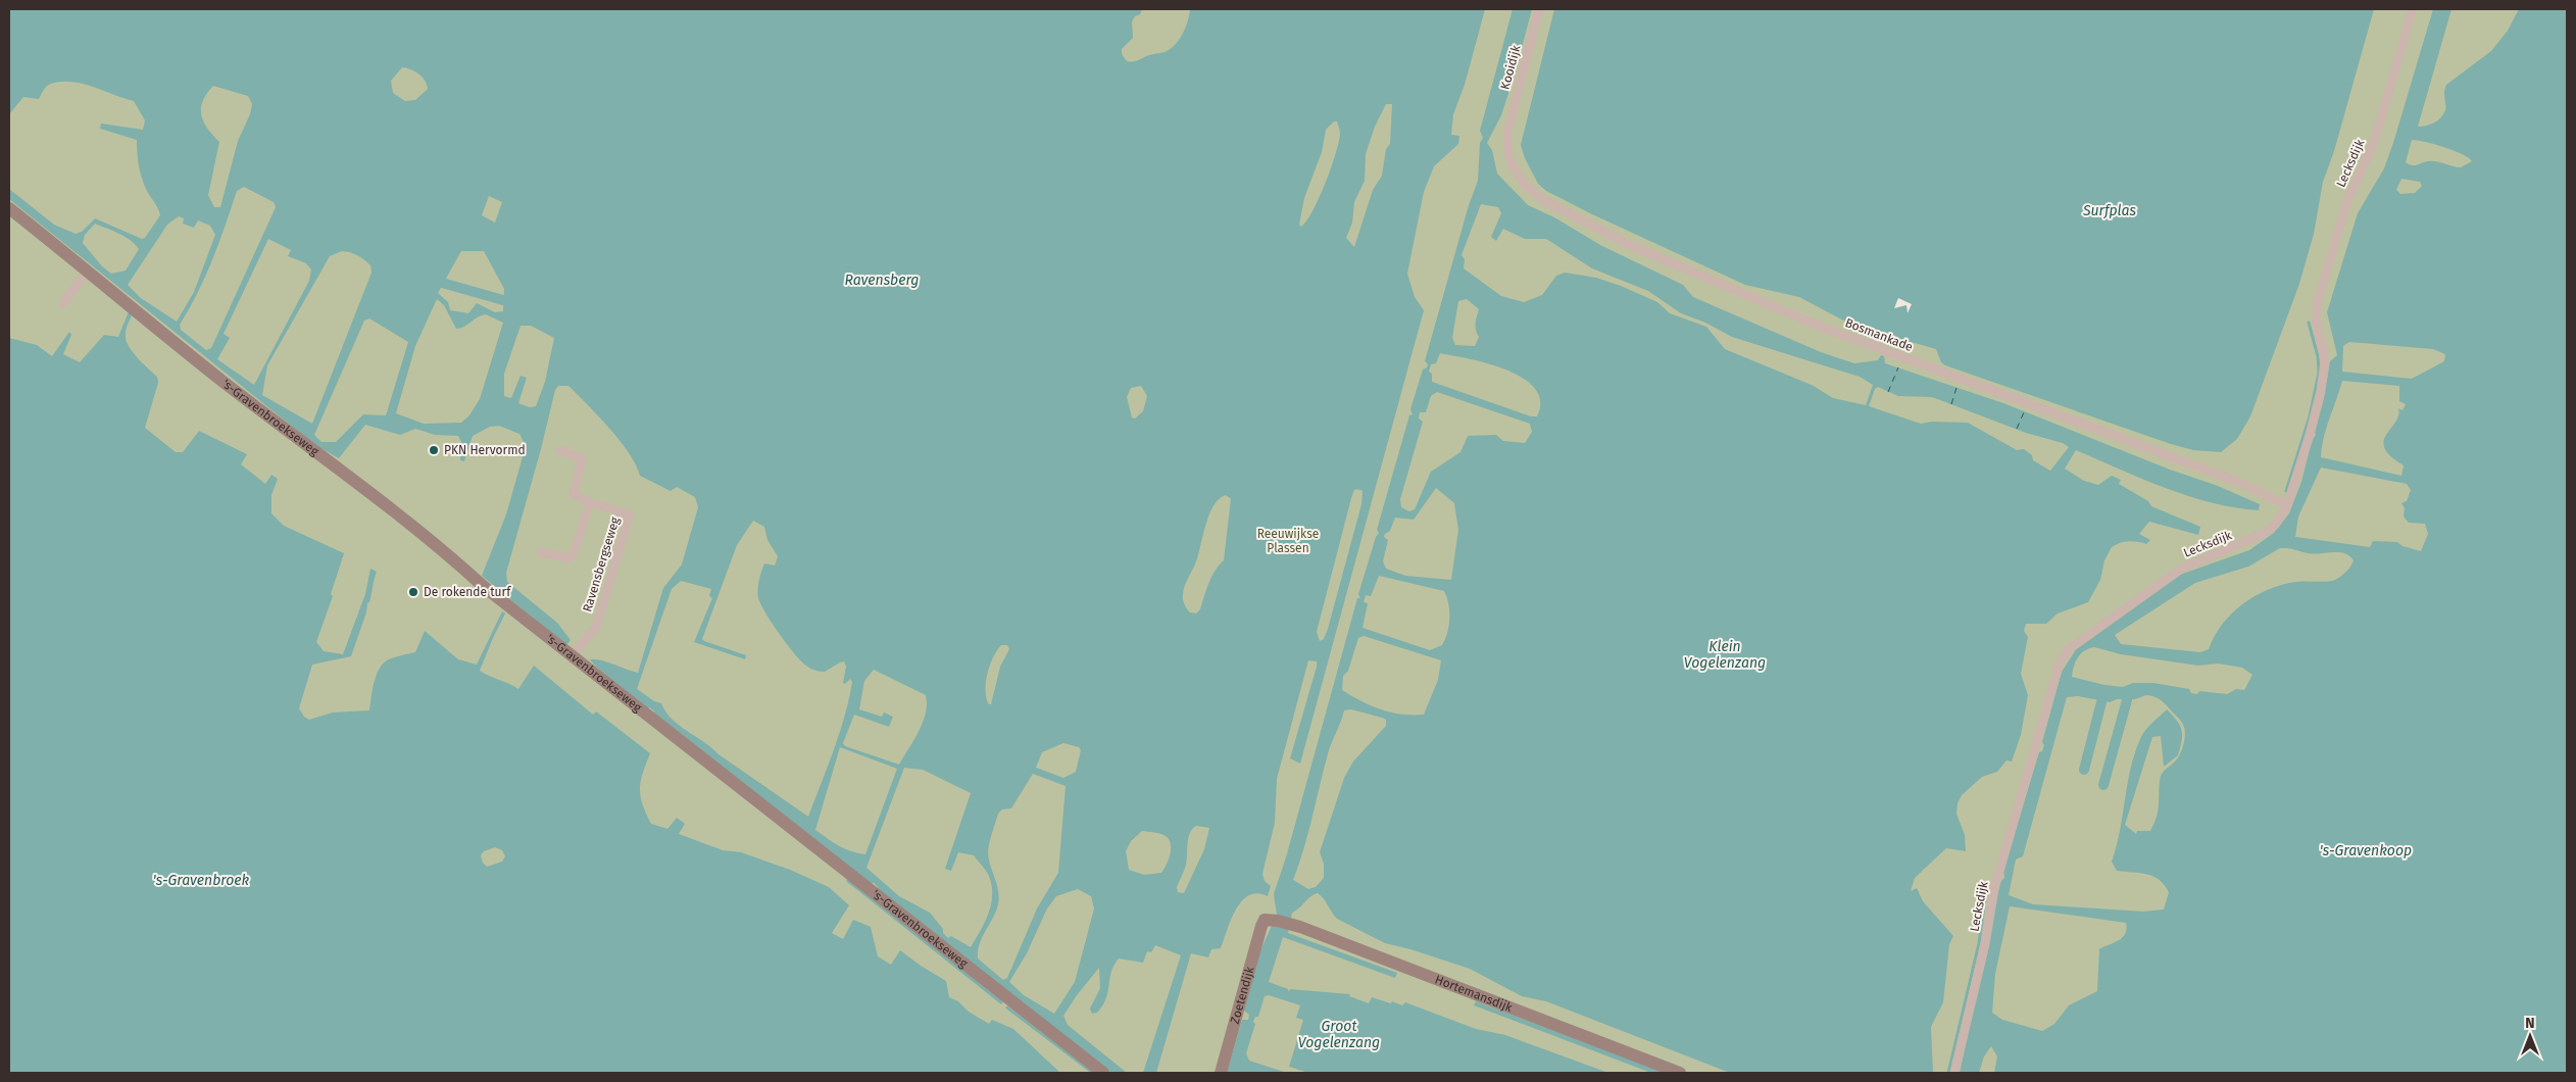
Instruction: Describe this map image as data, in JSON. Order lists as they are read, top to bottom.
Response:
{
  "streets": {
    "street": [
      "Kooidijk",
      "Lecksdijk",
      "Bosmankade",
      "'s-Gravenbroekseweg",
      "Ravensbergseweg",
      "Hortemansdijk",
      "Zoetendijk"
    ]
  },
  "crossings": [
    ["Kooidijk", "Bosmankade"],
    ["Lecksdijk", "Bosmankade"],
    ["'s-Gravenbroekseweg", "Ravensbergseweg"],
    ["Hortemansdijk", "Zoetendijk"]
  ],
  "water": [
    "Surfplas",
    "Ravensberg",
    "Klein Vogelenzang",
    "'s-Gravenkoop",
    "'s-Gravenbroek",
    "Groot Vogelenzang"
  ],
  "parks": ["Reeuwijkse Plassen"],
  "places": ["PKN Hervormd", "De rokende turf"],
  "north": "top"
}
